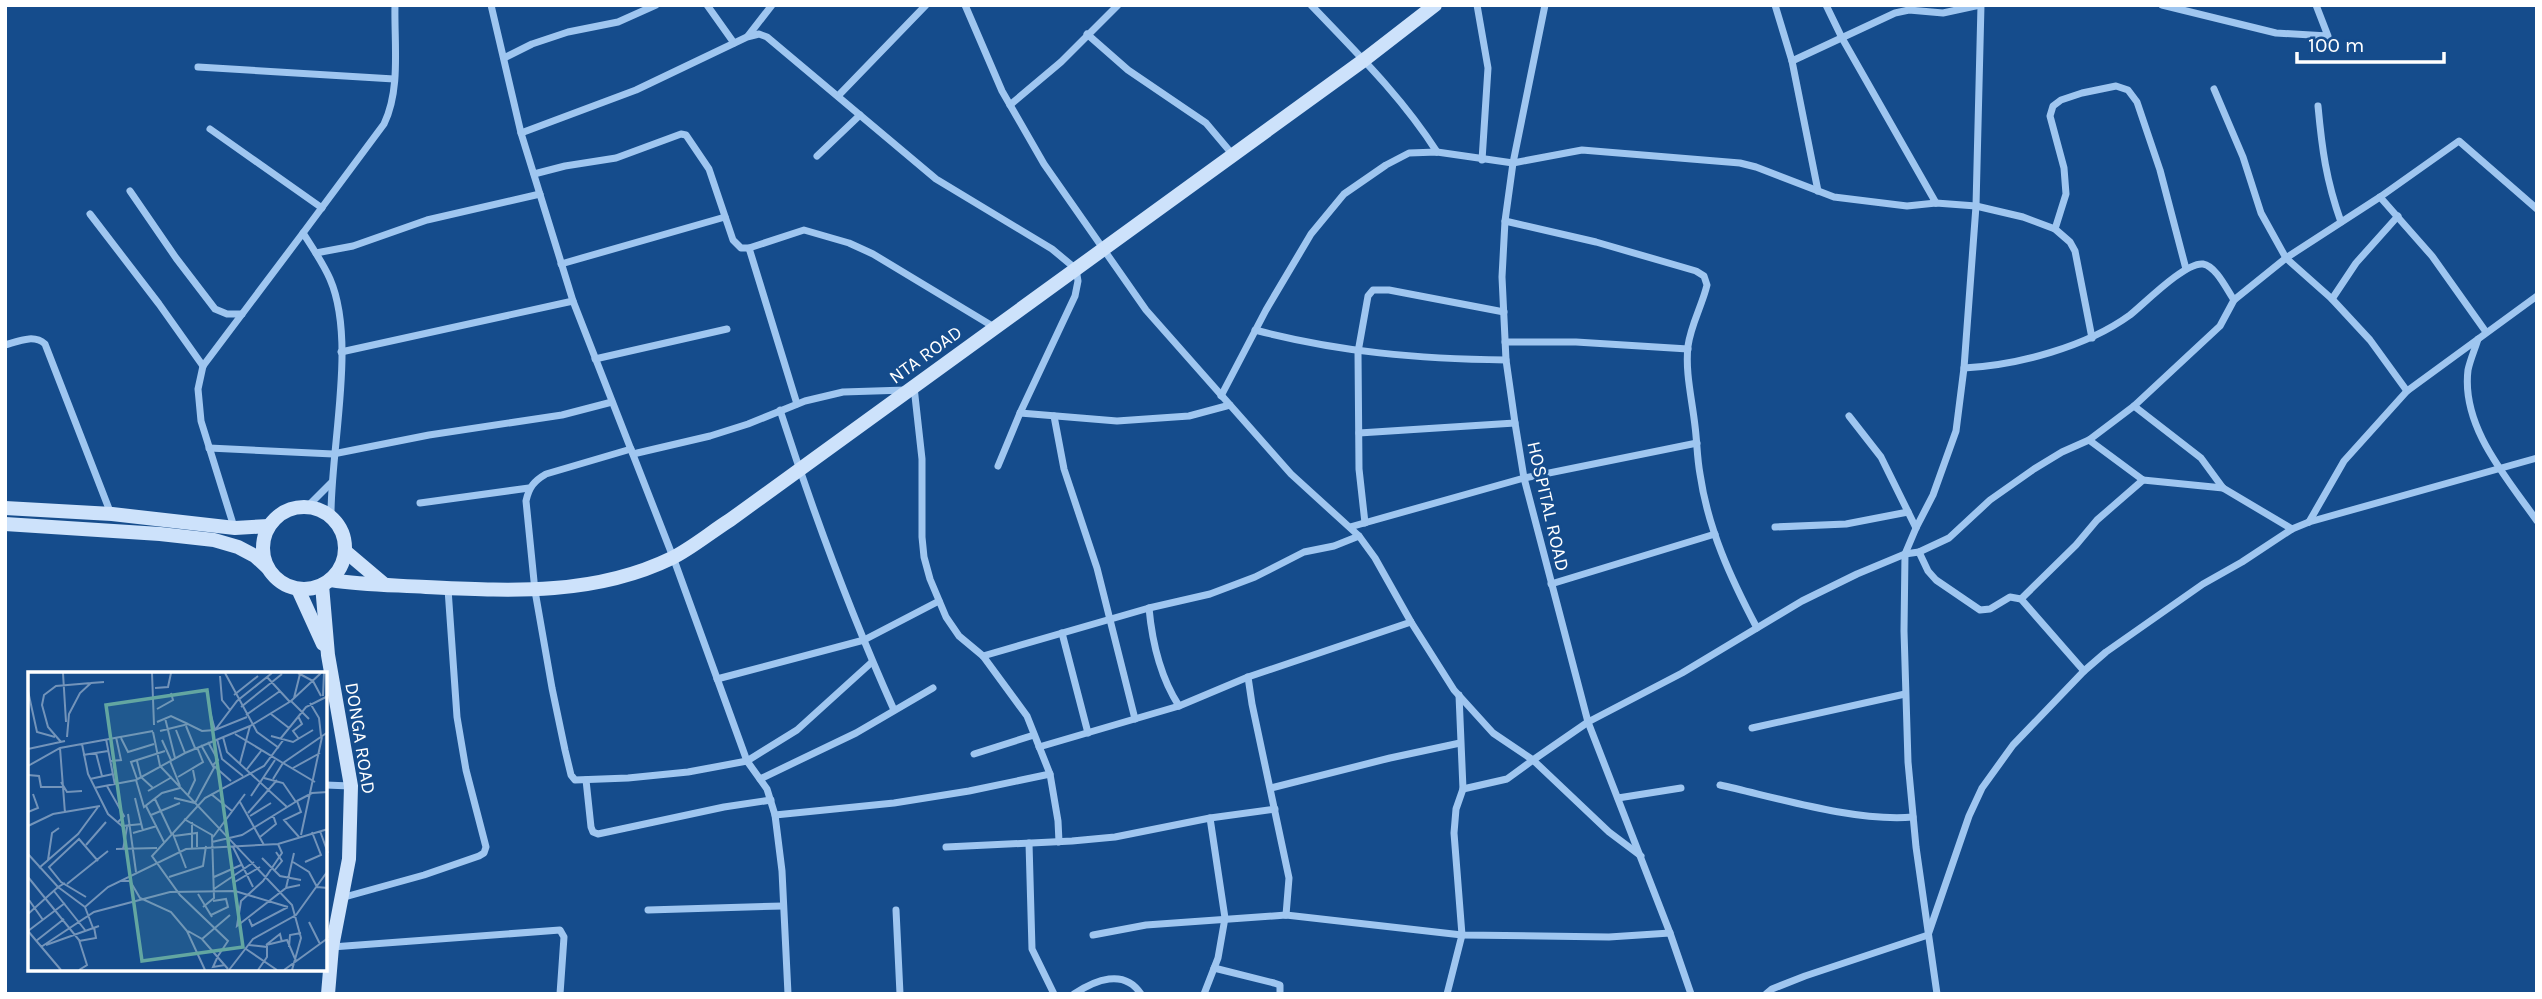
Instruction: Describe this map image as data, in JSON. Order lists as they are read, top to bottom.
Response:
{
  "streets": {
    "street": ["NTA ROAD", "HOSPITAL ROAD", "DONGA ROAD"]
  },
  "scale_bar": "100 m"
}
